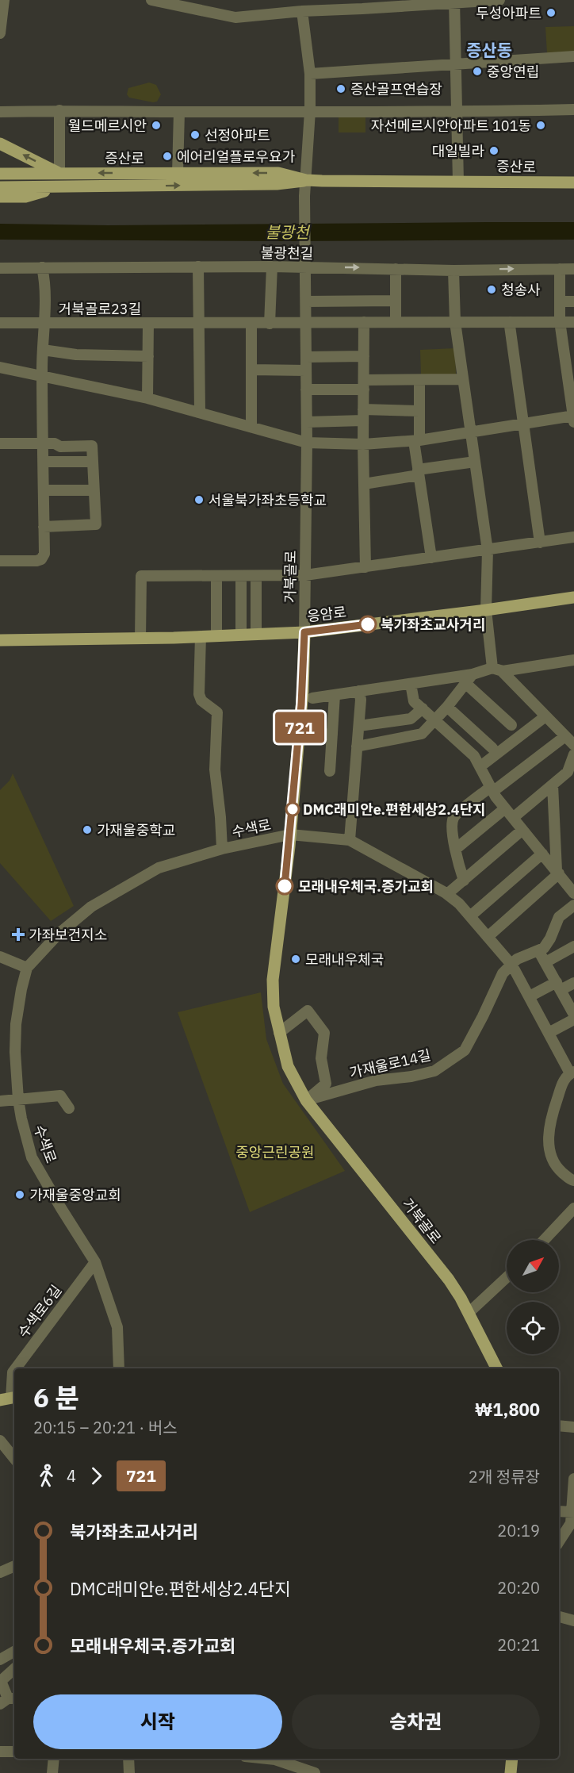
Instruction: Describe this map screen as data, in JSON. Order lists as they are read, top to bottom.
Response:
{
  "streets": {
    "main road": ["증산로", "거북골로", "응암로"],
    "street": [
      "불광천길",
      "거북골로23길",
      "수색로",
      "가재울로14길",
      "수색로6길"
    ]
  },
  "crossings": [
    ["증산로", "거북골로"],
    ["불광천길", "거북골로"],
    ["거북골로23길", "거북골로"],
    ["거북골로", "응암로"],
    ["거북골로", "수색로"],
    ["거북골로", "가재울로14길"],
    ["수색로", "수색로6길"]
  ],
  "districts": ["증산동"],
  "water": ["불광천"],
  "parks": ["중앙근린공원"],
  "places": {
    "other": [
      "두성아파트",
      "중앙연립",
      "증산골프연습장",
      "월드메르시안",
      "자선메르시안아파트 101동",
      "선정아파트",
      "대일빌라",
      "에어리얼플로우요가",
      "청송사",
      "서울북가좌초등학교",
      "북가좌초교사거리",
      "DMC래미안e.편한세상2.4단지",
      "가재울중학교",
      "모래내우체국.증가교회",
      "모래내우체국",
      "가재울중앙교회"
    ],
    "health": ["가좌보건지소"]
  },
  "lines": ["bus line 721"],
  "north": "top right",
  "page": {
    "on_map": "721",
    "heading": ["6 분", "20:15 – 20:21 · 버스", "₩1,800"],
    "legs": ["4", "721", "2개 정류장"],
    "list": [
      {
        "name": "북가좌초교사거리",
        "value": "20:19"
      },
      {
        "name": "DMC래미안e.편한세상2.4단지",
        "value": "20:20"
      },
      {
        "name": "모래내우체국.증가교회",
        "value": "20:21"
      }
    ],
    "buttons": ["시작", "승차권"]
  }
}
